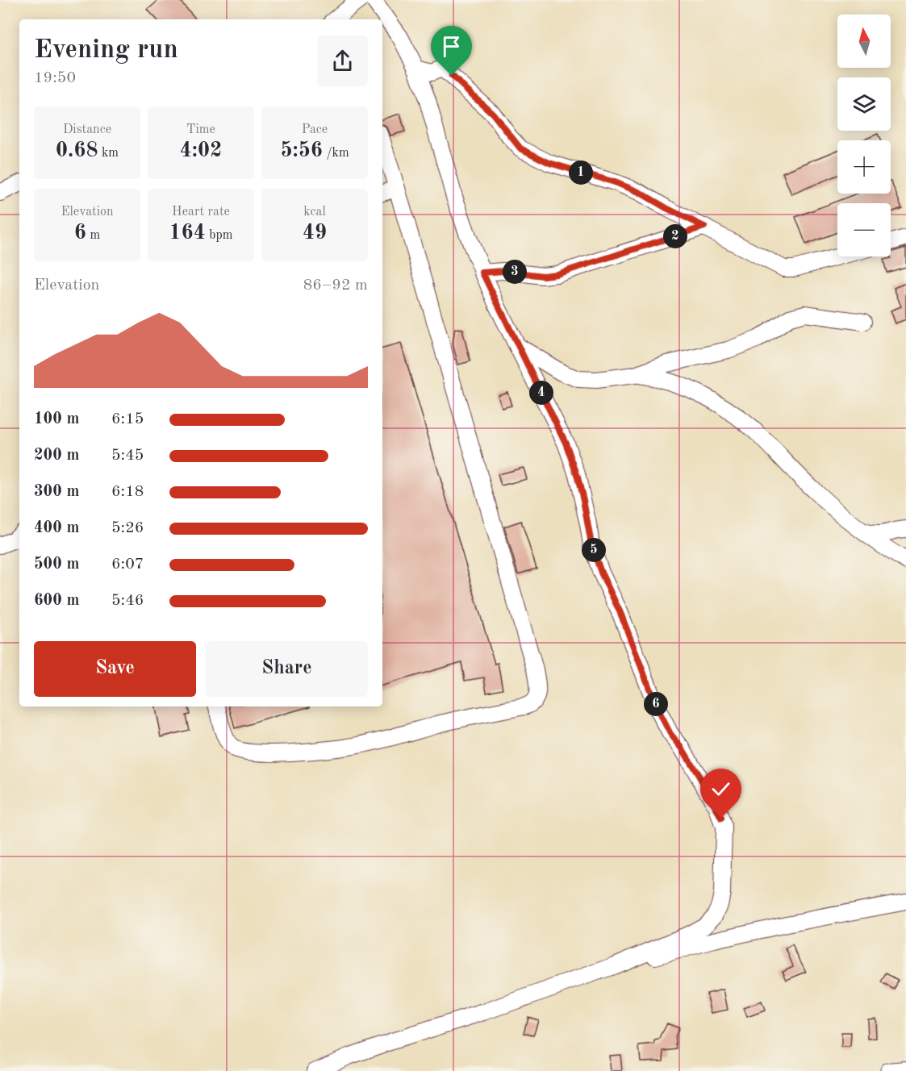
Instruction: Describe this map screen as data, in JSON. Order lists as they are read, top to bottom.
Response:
{
  "north": "top",
  "page": {
    "map_buttons": ["+", "−"],
    "heading": ["Evening run", "19:50"],
    "stats": [
      ["Distance", "0.68 km"],
      ["Time", "4:02"],
      ["Pace", "5:56 /km"],
      ["Elevation", "6 m"],
      ["Heart rate", "164 bpm"],
      ["kcal", "49"]
    ],
    "pins": [
      "1",
      "2",
      "3",
      "4",
      "5",
      "6"
    ],
    "chart": ["Elevation", "86–92 m"],
    "list": [
      {
        "name": "100 m",
        "note": "6:15"
      },
      {
        "name": "200 m",
        "note": "5:45"
      },
      {
        "name": "300 m",
        "note": "6:18"
      },
      {
        "name": "400 m",
        "note": "5:26"
      },
      {
        "name": "500 m",
        "note": "6:07"
      },
      {
        "name": "600 m",
        "note": "5:46"
      }
    ],
    "buttons": ["Save", "Share"]
  }
}
